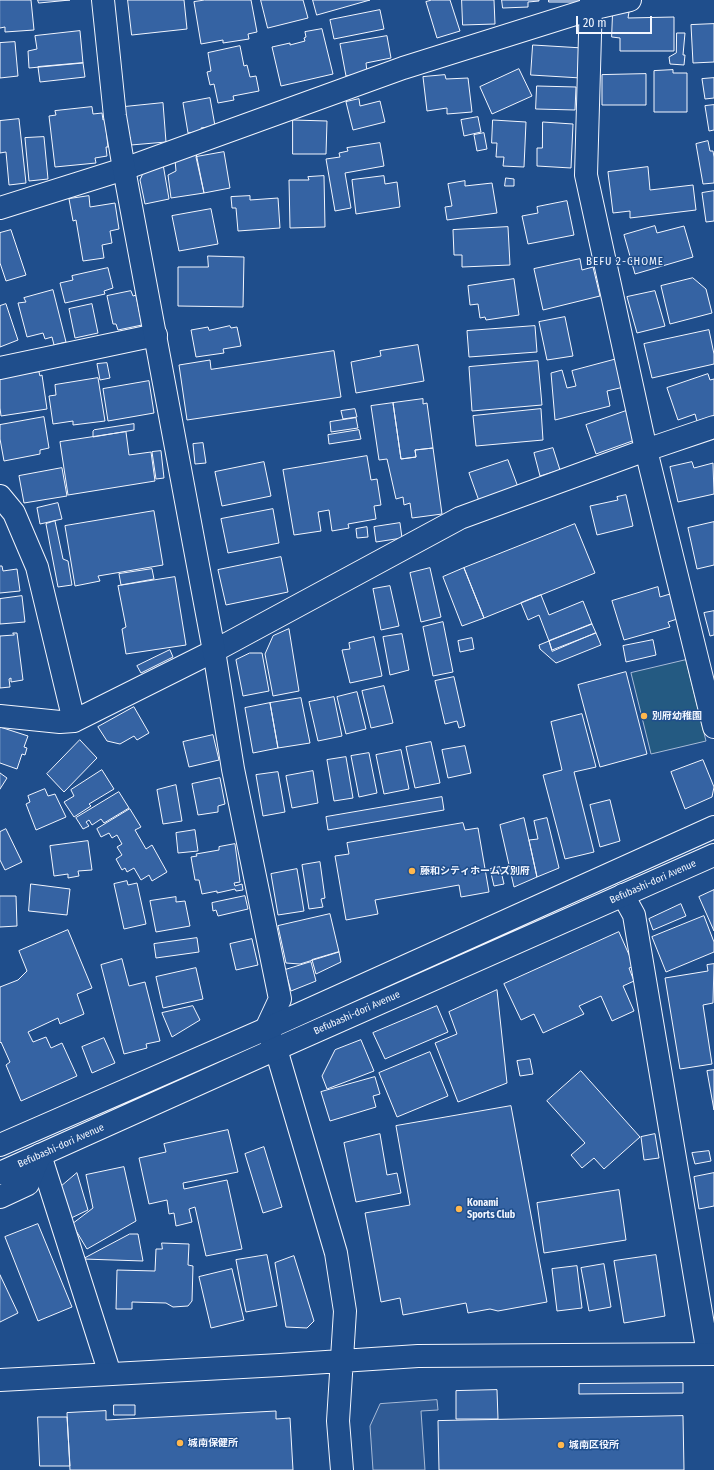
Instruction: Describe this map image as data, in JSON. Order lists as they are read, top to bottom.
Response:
{
  "streets": {
    "main road": ["Befubashi-dori Avenue"]
  },
  "districts": ["BEFU 2-CHOME"],
  "places": [
    "別府幼稚園",
    "藤和シティホームズ別府",
    "Konami Sports Club",
    "城南保健所",
    "城南区役所"
  ],
  "scale_bar": "20 m"
}
